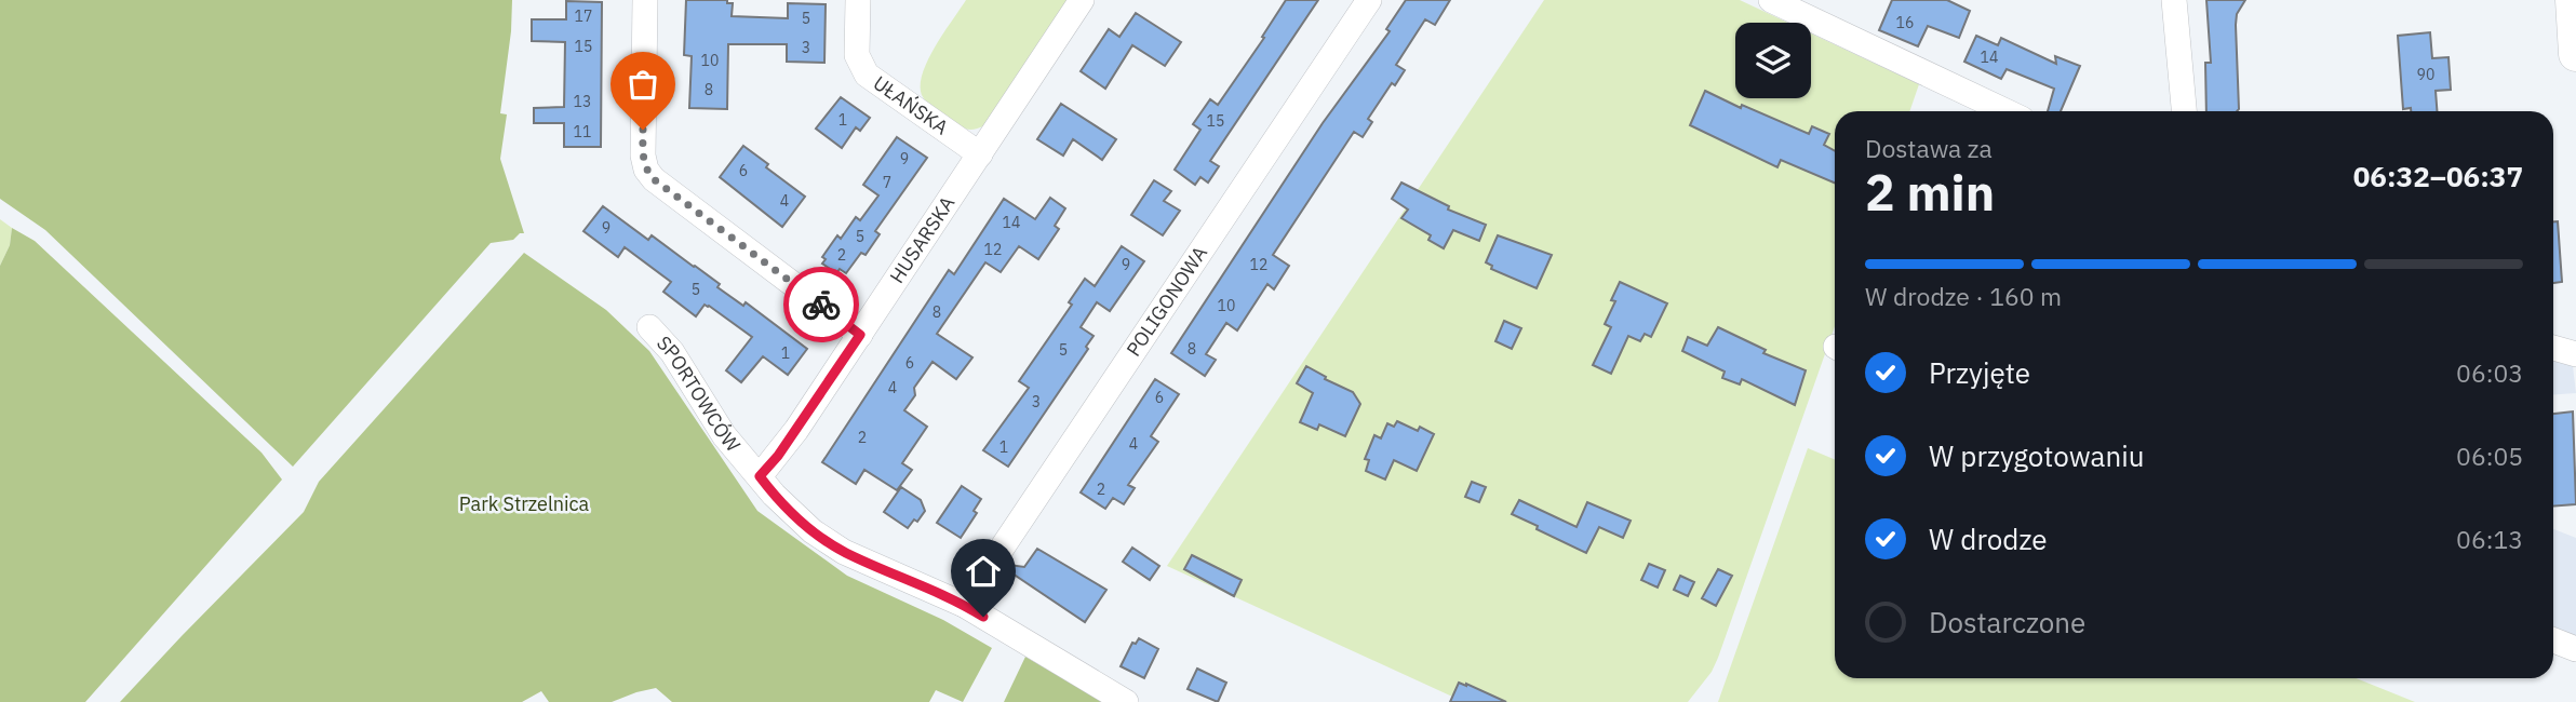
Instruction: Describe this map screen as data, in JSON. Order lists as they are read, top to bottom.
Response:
{
  "streets": {
    "street": [
      "UŁAŃSKA",
      "HUSARSKA",
      "POLIGONOWA",
      "SPORTOWCÓW"
    ]
  },
  "crossings": [
    ["UŁAŃSKA", "HUSARSKA"],
    ["HUSARSKA", "SPORTOWCÓW"],
    ["POLIGONOWA", "SPORTOWCÓW"]
  ],
  "parks": ["Park Strzelnica"],
  "house_numbers": [
    "17",
    "5",
    "16",
    "15",
    "3",
    "14",
    "10",
    "90",
    "8",
    "13",
    "1",
    "15",
    "11",
    "9",
    "6",
    "7",
    "4",
    "14",
    "9",
    "5",
    "12",
    "2",
    "9",
    "12",
    "5",
    "10",
    "8",
    "8",
    "5",
    "1",
    "6",
    "4",
    "6",
    "3",
    "2",
    "4",
    "1",
    "2"
  ],
  "page": {
    "heading": ["2 min", "Dostawa za", "06:32–06:37"],
    "bar": "W drodze · 160 m",
    "list": [
      ["Przyjęte", "06:03"],
      ["W przygotowaniu", "06:05"],
      ["W drodze", "06:13"],
      "Dostarczone"
    ]
  }
}
